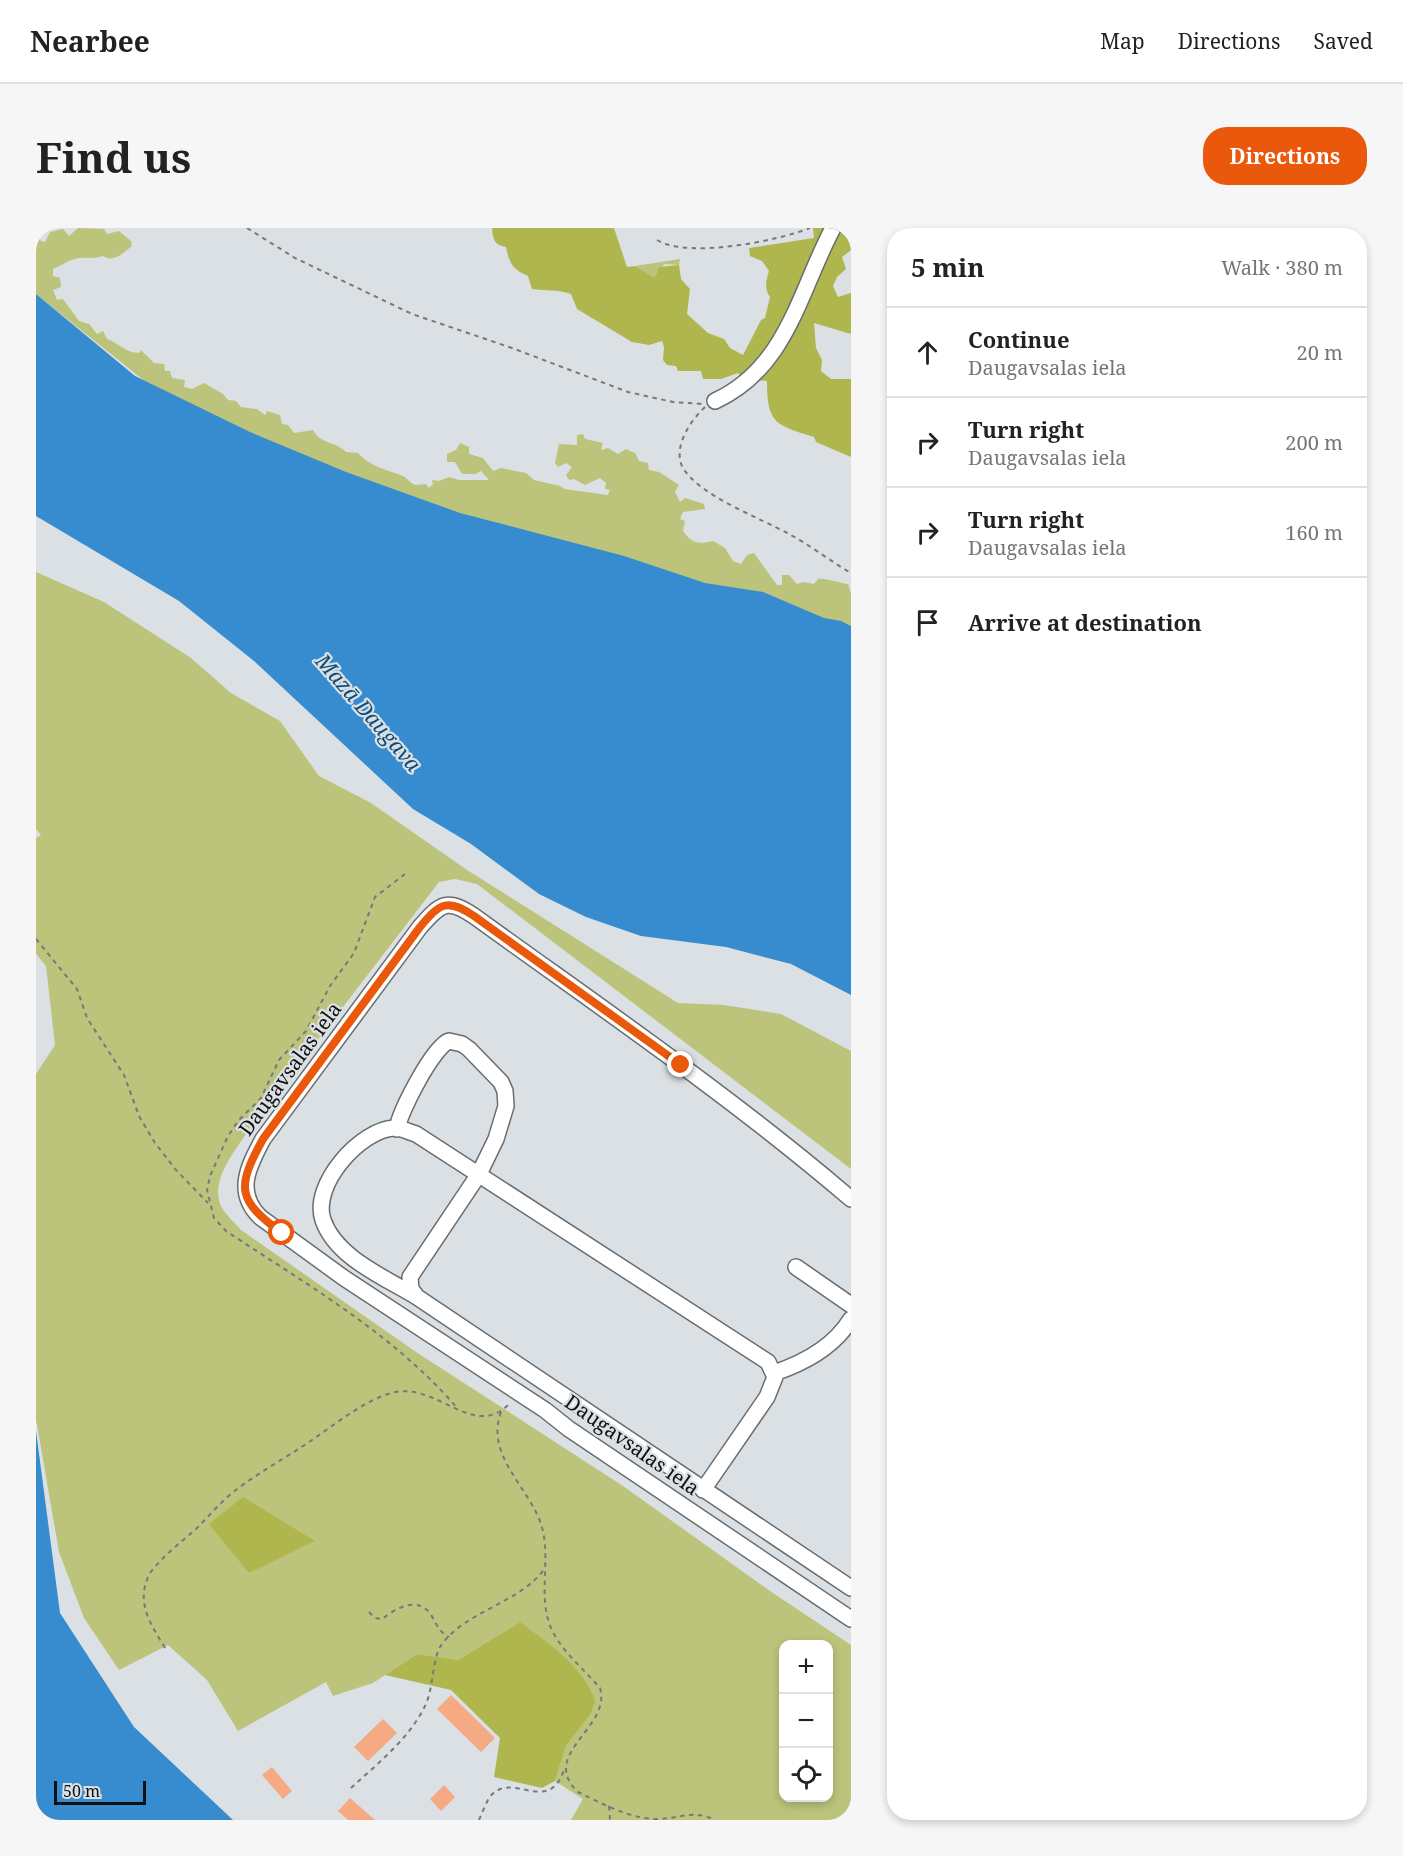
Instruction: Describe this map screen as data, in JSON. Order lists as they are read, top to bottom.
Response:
{
  "streets": {
    "street": ["Daugavsalas iela"]
  },
  "water": ["Mazā Daugava"],
  "scale_bar": "50 m",
  "page": {
    "header": "Nearbee",
    "nav": ["Map", "Directions", "Saved"],
    "buttons": "Directions",
    "title": "Find us",
    "heading": ["5 min", "Walk · 380 m"],
    "list": [
      ["Continue", "Daugavsalas iela", "20 m"],
      ["Turn right", "Daugavsalas iela", "200 m"],
      ["Turn right", "Daugavsalas iela", "160 m"],
      "Arrive at destination"
    ],
    "map_buttons": ["+", "−"],
    "scale": "50 m"
  }
}
